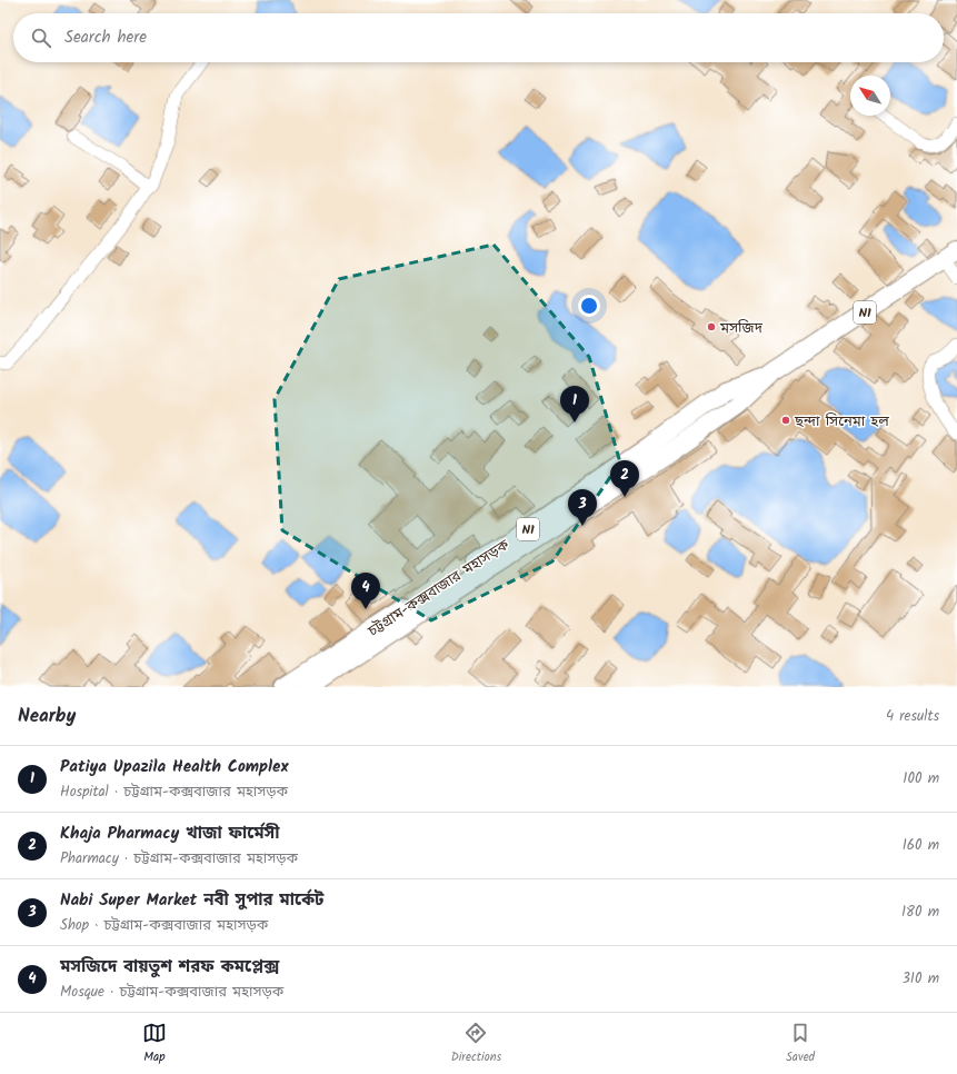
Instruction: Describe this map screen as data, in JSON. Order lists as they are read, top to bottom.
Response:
{
  "streets": {
    "highway": ["N1", "চট্টগ্রাম-কক্সবাজার মহাসড়ক"]
  },
  "places": ["মসজিদ", "ছন্দা সিনেমা হল"],
  "north": "top left",
  "page": {
    "search": "Search here",
    "pins": [
      "1",
      "2",
      "3",
      "4"
    ],
    "heading": ["Nearby", "4 results"],
    "list": [
      {
        "mark": "1",
        "name": "Patiya Upazila Health Complex",
        "note": "Hospital · চট্টগ্রাম-কক্সবাজার মহাসড়ক",
        "value": "100 m"
      },
      {
        "mark": "2",
        "name": "Khaja Pharmacy খাজা ফার্মেসী",
        "note": "Pharmacy · চট্টগ্রাম-কক্সবাজার মহাসড়ক",
        "value": "160 m"
      },
      {
        "mark": "3",
        "name": "Nabi Super Market নবী সুপার মার্কেট",
        "note": "Shop · চট্টগ্রাম-কক্সবাজার মহাসড়ক",
        "value": "180 m"
      },
      {
        "mark": "4",
        "name": "মসজিদে বায়তুশ শরফ কমপ্লেক্স",
        "note": "Mosque · চট্টগ্রাম-কক্সবাজার মহাসড়ক",
        "value": "310 m"
      }
    ],
    "nav": ["Map", "Directions", "Saved"]
  }
}
